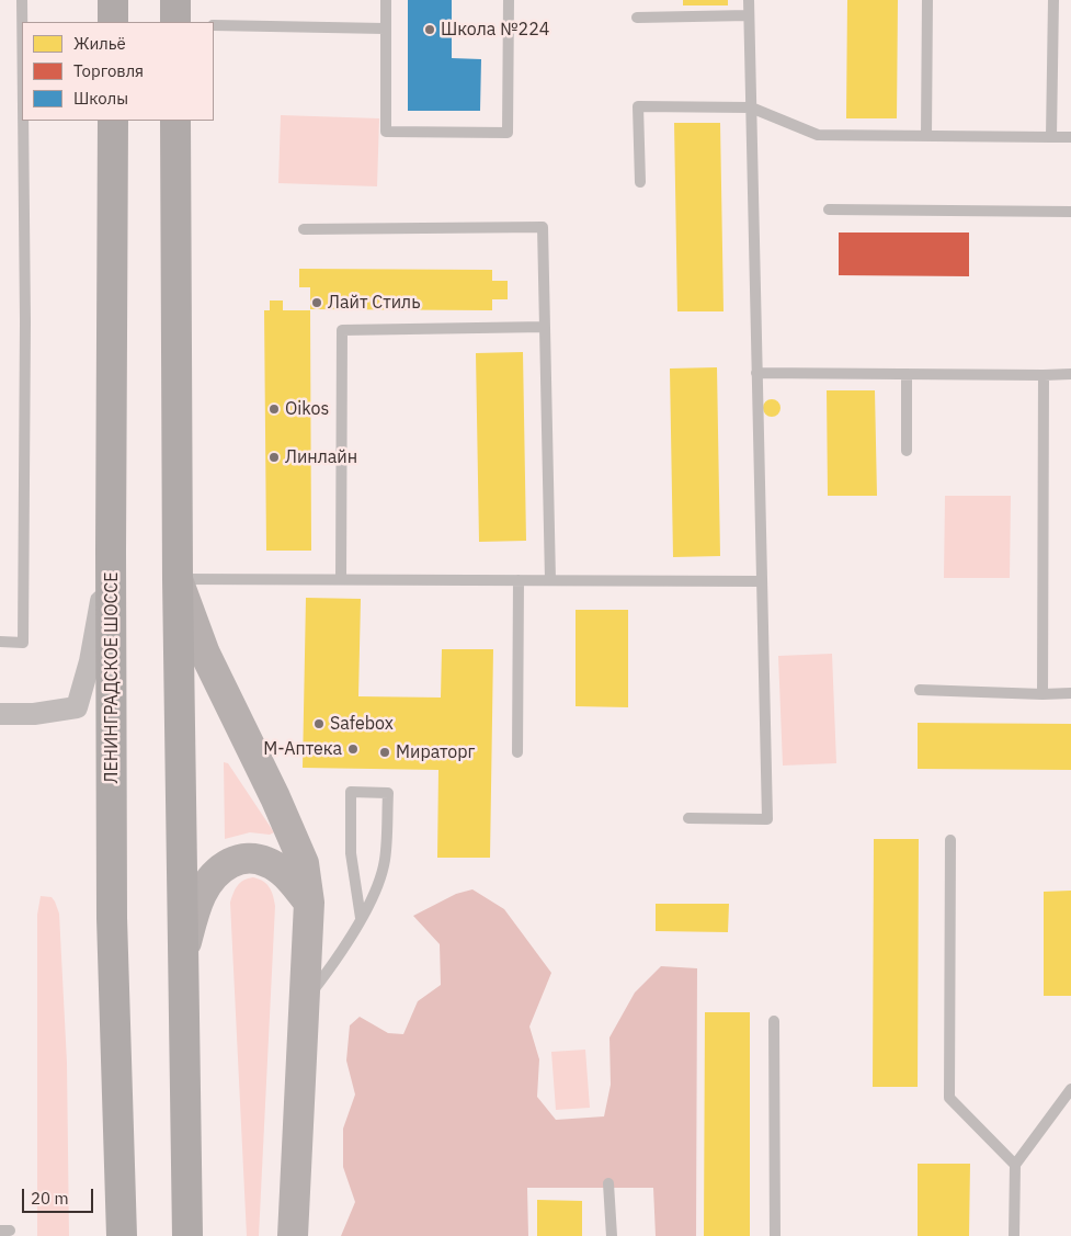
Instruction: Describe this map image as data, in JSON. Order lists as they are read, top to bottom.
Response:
{
  "streets": {
    "main road": ["ЛЕНИНГРАДСКОЕ ШОССЕ"]
  },
  "places": [
    "Школа №224",
    "Лайт Стиль",
    "Oikos",
    "Линлайн",
    "Safebox",
    "М-Аптека",
    "Мираторг"
  ],
  "legend": ["Жильё", "Торговля", "Школы"],
  "scale_bar": "20 m"
}
